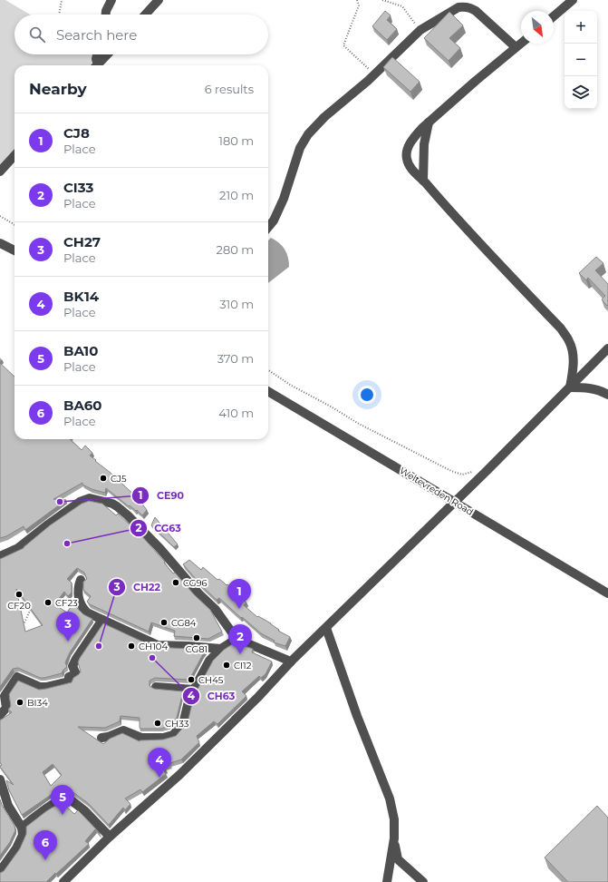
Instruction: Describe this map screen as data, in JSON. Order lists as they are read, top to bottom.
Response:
{
  "streets": {
    "street": ["Weltevreden Road"]
  },
  "places": [
    "CJ5",
    "CE90",
    "CG63",
    "CG96",
    "CF20",
    "CF23",
    "CG84",
    "CG81",
    "CH22",
    "CH104",
    "CH63",
    "CI12",
    "CH45",
    "BI34",
    "CH33"
  ],
  "north": "bottom right",
  "page": {
    "map_buttons": ["+", "−"],
    "search": "Search here",
    "heading": ["Nearby", "6 results"],
    "list": [
      {
        "mark": "1",
        "name": "CJ8",
        "note": "Place",
        "value": "180 m"
      },
      {
        "mark": "2",
        "name": "CI33",
        "note": "Place",
        "value": "210 m"
      },
      {
        "mark": "3",
        "name": "CH27",
        "note": "Place",
        "value": "280 m"
      },
      {
        "mark": "4",
        "name": "BK14",
        "note": "Place",
        "value": "310 m"
      },
      {
        "mark": "5",
        "name": "BA10",
        "note": "Place",
        "value": "370 m"
      },
      {
        "mark": "6",
        "name": "BA60",
        "note": "Place",
        "value": "410 m"
      }
    ],
    "pins": [
      "1",
      "3",
      "2",
      "4",
      "5",
      "6"
    ]
  }
}
